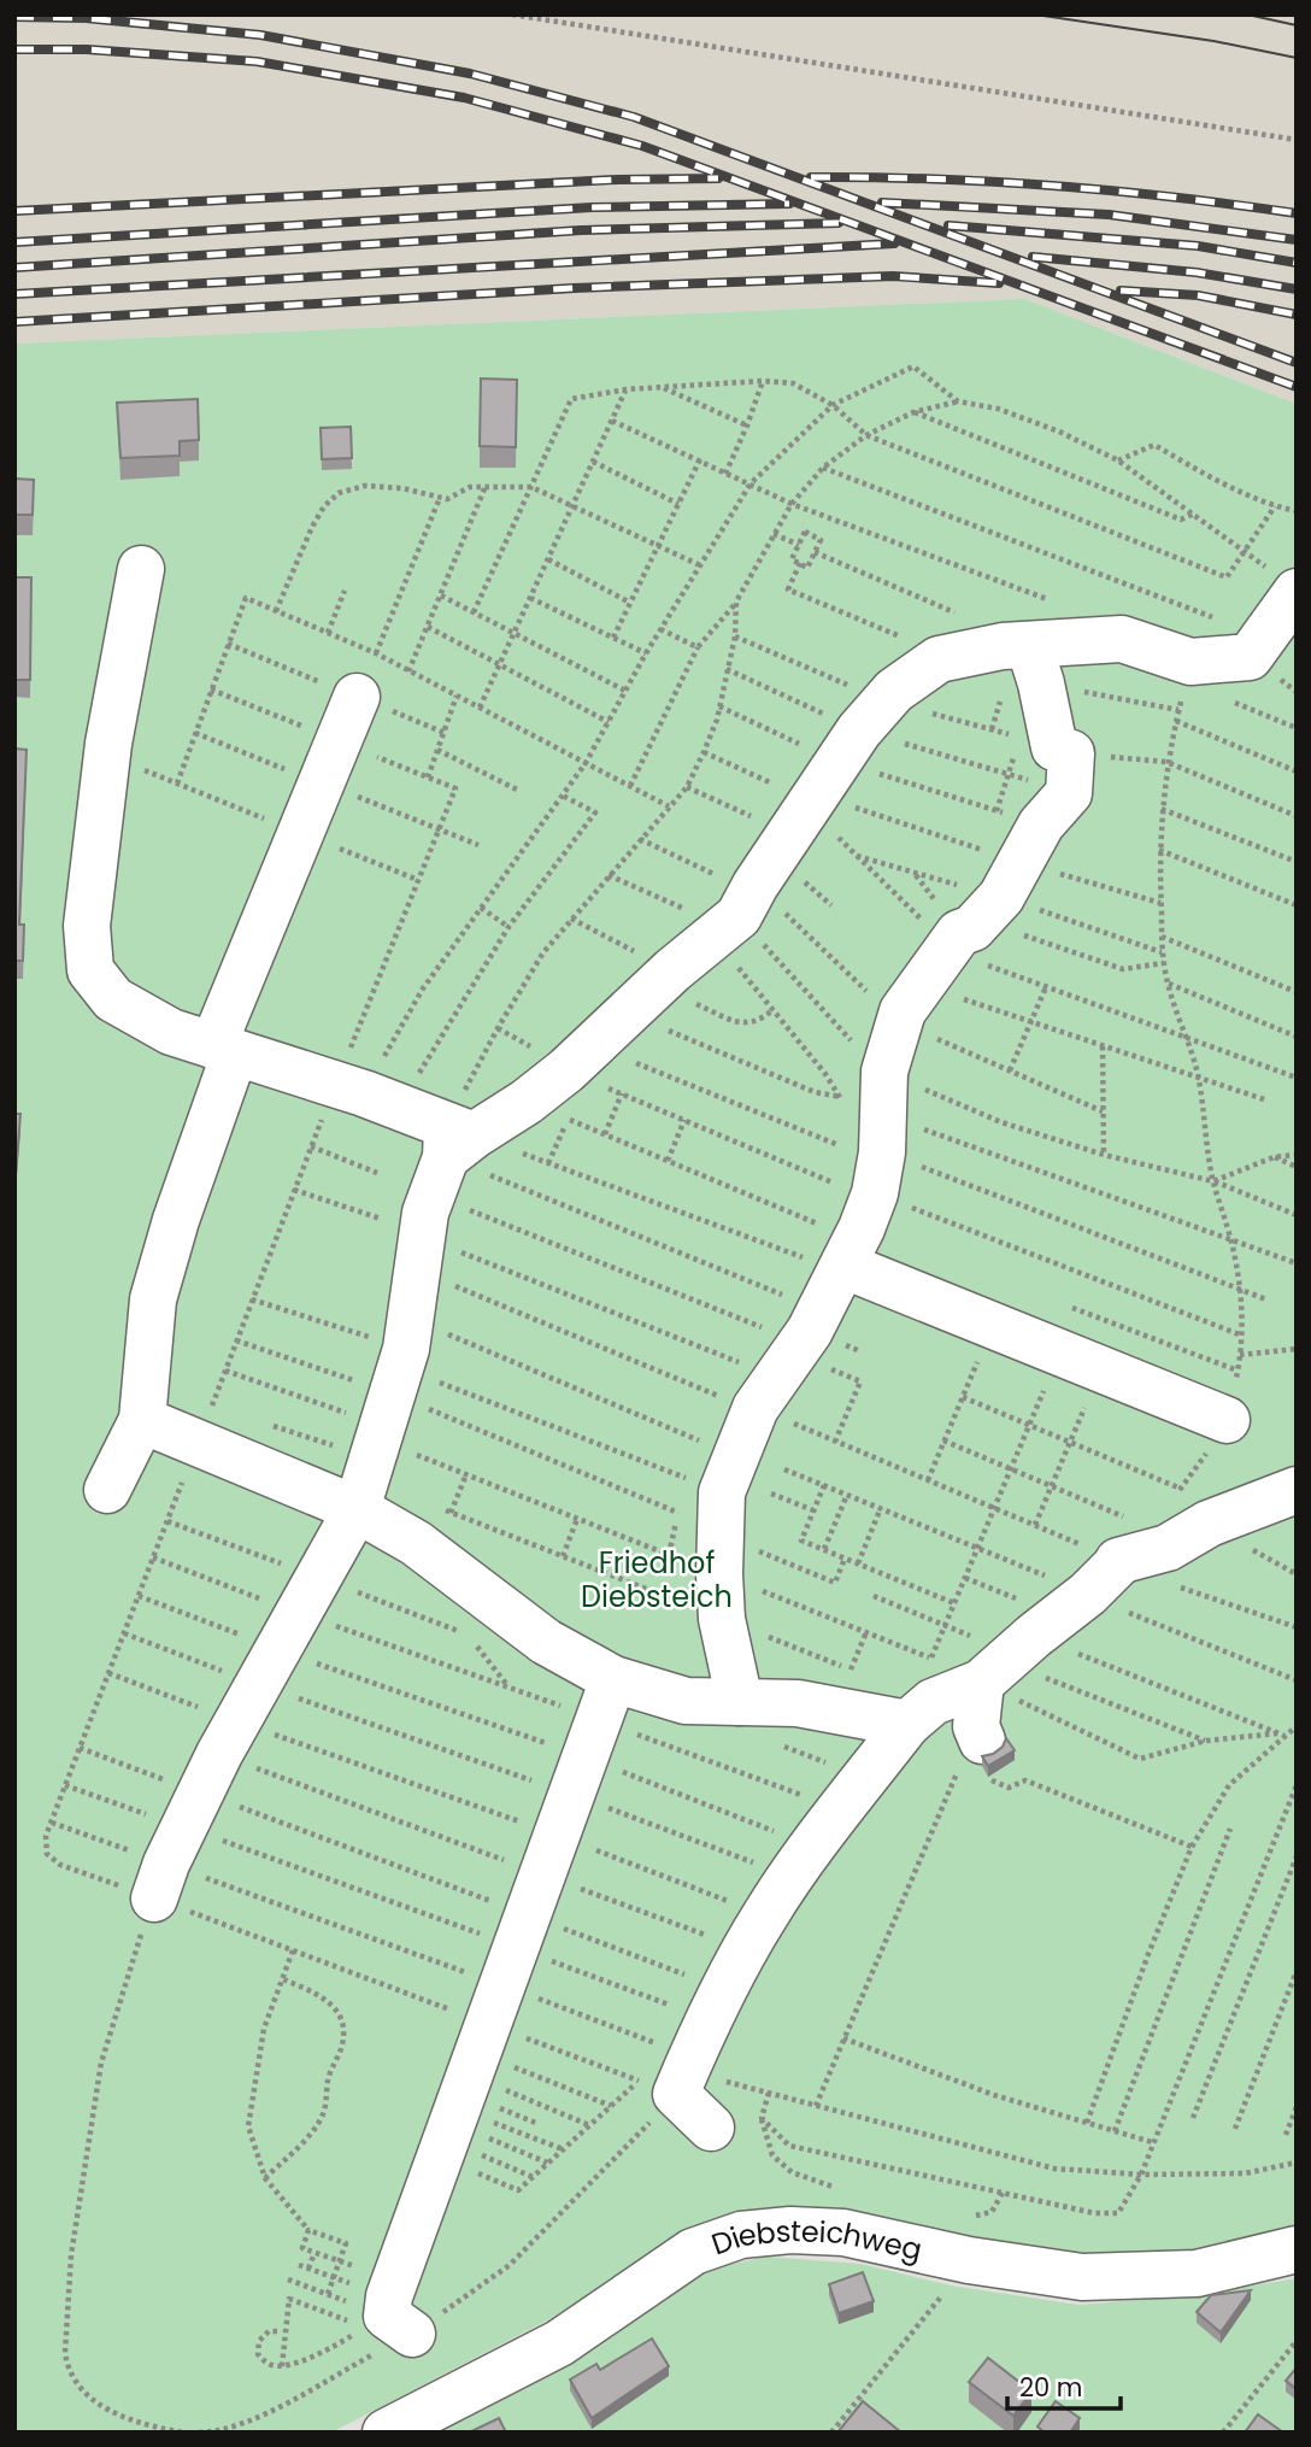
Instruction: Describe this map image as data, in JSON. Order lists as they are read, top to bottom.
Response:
{
  "streets": {
    "street": ["Diebsteichweg"]
  },
  "parks": ["Friedhof Diebsteich"],
  "scale_bar": "20 m"
}
